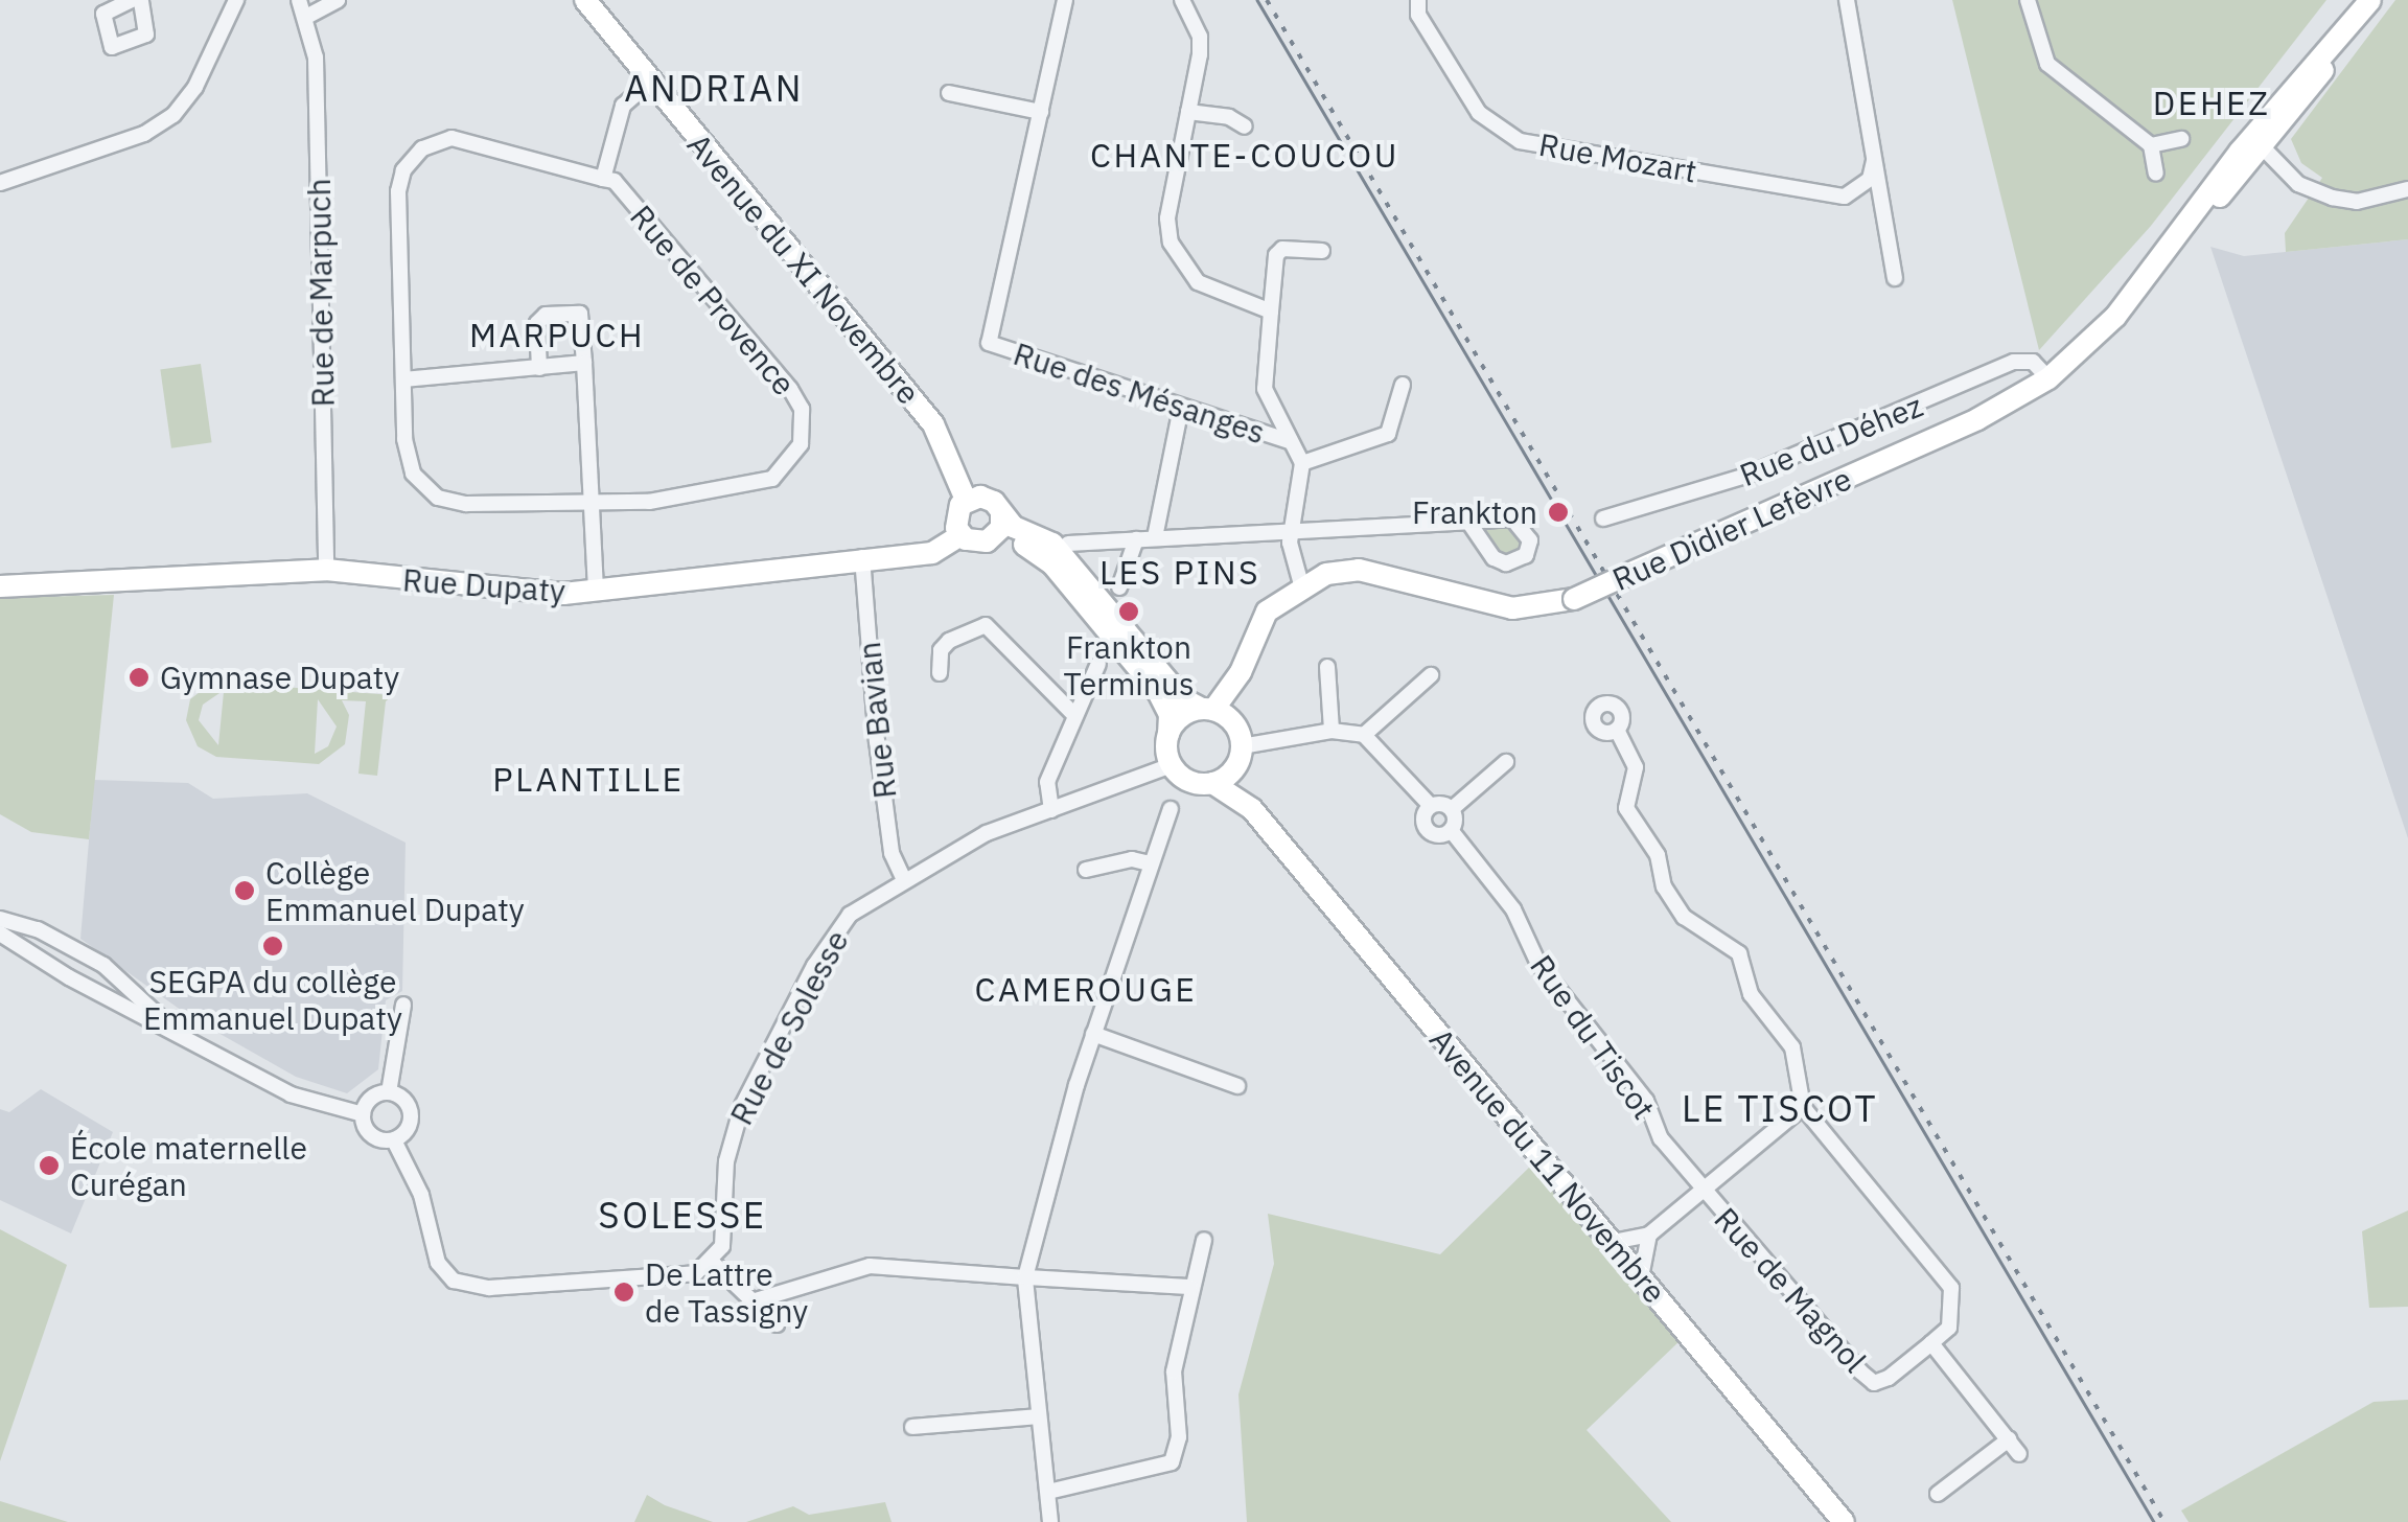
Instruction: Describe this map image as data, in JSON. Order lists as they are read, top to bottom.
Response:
{
  "streets": {
    "main road": [
      "Avenue du XI Novembre",
      "Rue Didier Lefèvre",
      "Rue Dupaty",
      "Avenue du 11 Novembre"
    ],
    "street": [
      "Rue Mozart",
      "Rue de Marpuch",
      "Rue de Provence",
      "Rue des Mésanges",
      "Rue du Déhez",
      "Rue Bavian",
      "Rue de Solesse",
      "Rue du Tiscot",
      "Rue de Magnol"
    ]
  },
  "crossings": [
    ["Avenue du XI Novembre", "Rue de Provence"],
    ["Avenue du XI Novembre", "Rue Dupaty"],
    ["Rue de Marpuch", "Rue Dupaty"],
    ["Rue du Déhez", "Rue Didier Lefèvre"],
    ["Rue Didier Lefèvre", "Rue de Solesse"],
    ["Rue Didier Lefèvre", "Avenue du 11 Novembre"],
    ["Rue Dupaty", "Rue Bavian"],
    ["Rue Bavian", "Rue de Solesse"],
    ["Rue de Solesse", "Avenue du 11 Novembre"],
    ["Rue du Tiscot", "Rue de Magnol"],
    ["Avenue du 11 Novembre", "Rue de Magnol"]
  ],
  "districts": [
    "ANDRIAN",
    "DEHEZ",
    "CHANTE-COUCOU",
    "MARPUCH",
    "LES PINS",
    "PLANTILLE",
    "CAMEROUGE",
    "LE TISCOT",
    "SOLESSE"
  ],
  "places": [
    "Frankton",
    "Frankton Terminus",
    "Gymnase Dupaty",
    "Collège Emmanuel Dupaty",
    "SEGPA du collège Emmanuel Dupaty",
    "École maternelle Curégan",
    "De Lattre de Tassigny"
  ]
}
